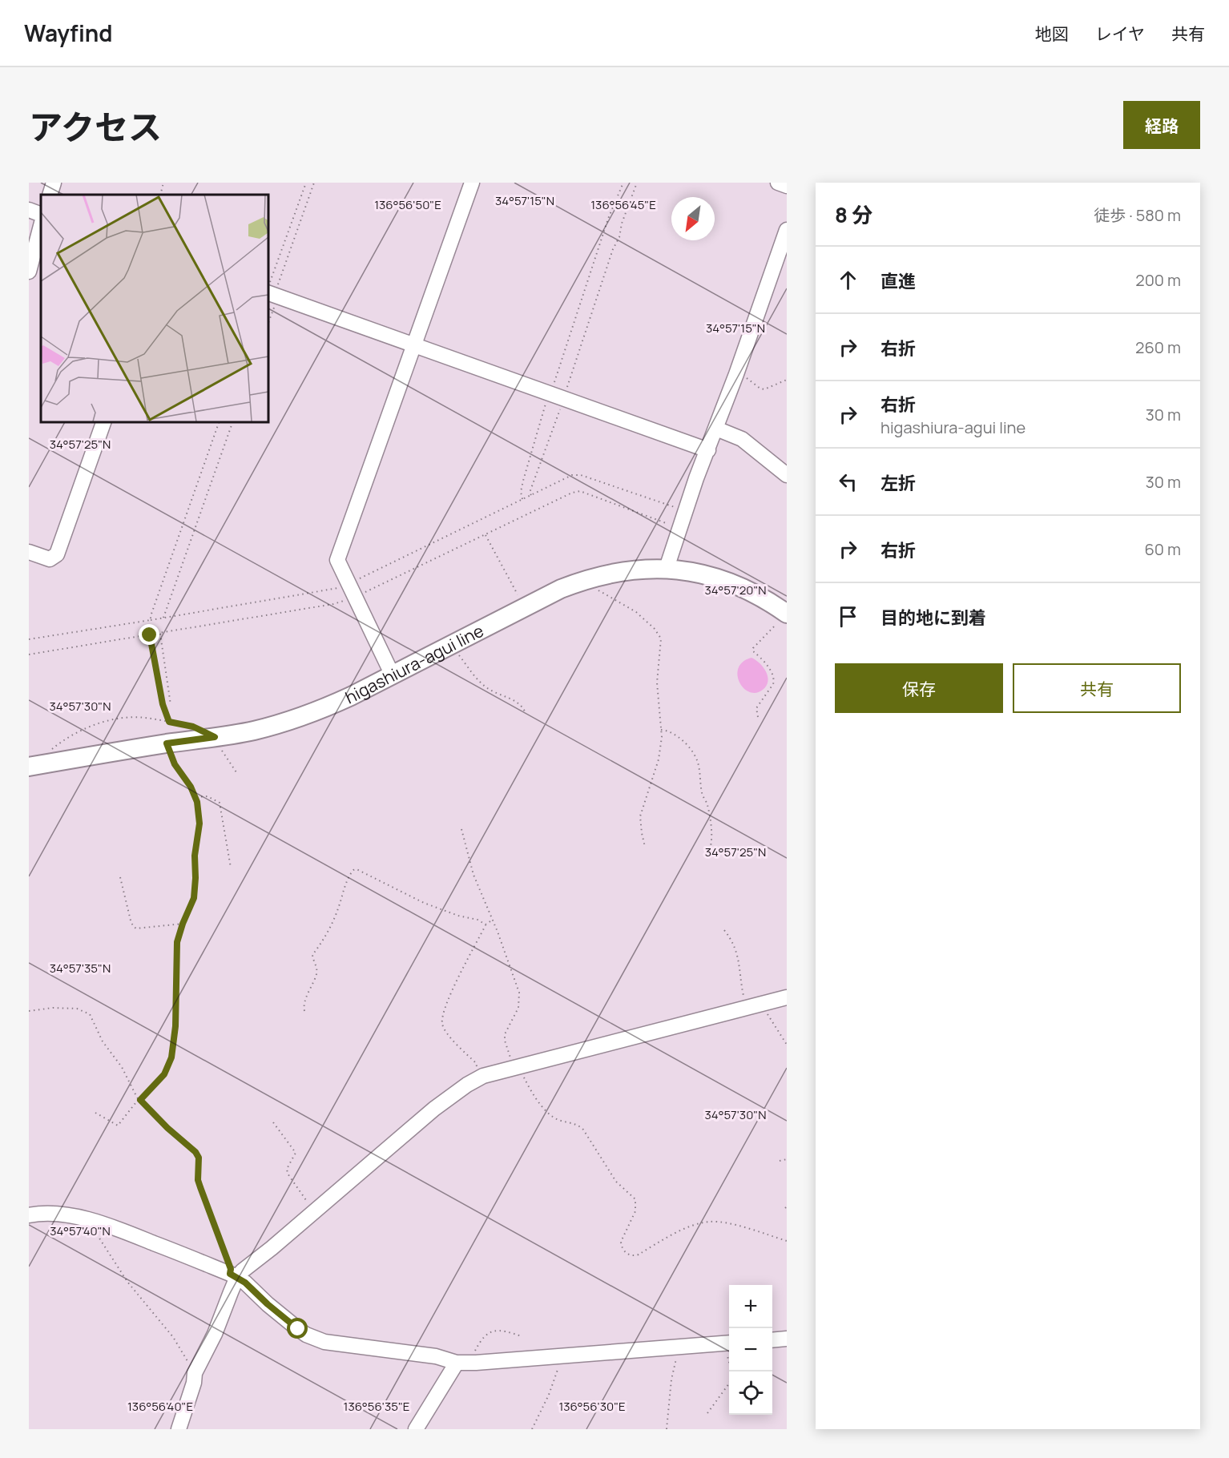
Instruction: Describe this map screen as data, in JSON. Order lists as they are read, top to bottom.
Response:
{
  "streets": {
    "main road": ["higashiura-agui line"]
  },
  "north": "bottom left",
  "page": {
    "header": "Wayfind",
    "nav": ["地図", "レイヤ", "共有"],
    "title": "アクセス",
    "buttons": [
      "経路",
      ["保存", "共有"]
    ],
    "heading": ["8 分", "徒歩 · 580 m"],
    "list": [
      ["直進", "200 m"],
      ["右折", "260 m"],
      ["右折", "higashiura-agui line", "30 m"],
      ["左折", "30 m"],
      ["右折", "60 m"],
      "目的地に到着"
    ],
    "map_buttons": ["+", "−"]
  },
  "coordinates": [
    "34°57'15\"N",
    "136°56'50\"E",
    "136°56'45\"E",
    "34°57'25\"N",
    "34°57'20\"N",
    "34°57'30\"N",
    "34°57'35\"N",
    "34°57'40\"N",
    "136°56'40\"E",
    "136°56'35\"E",
    "136°56'30\"E"
  ]
}
